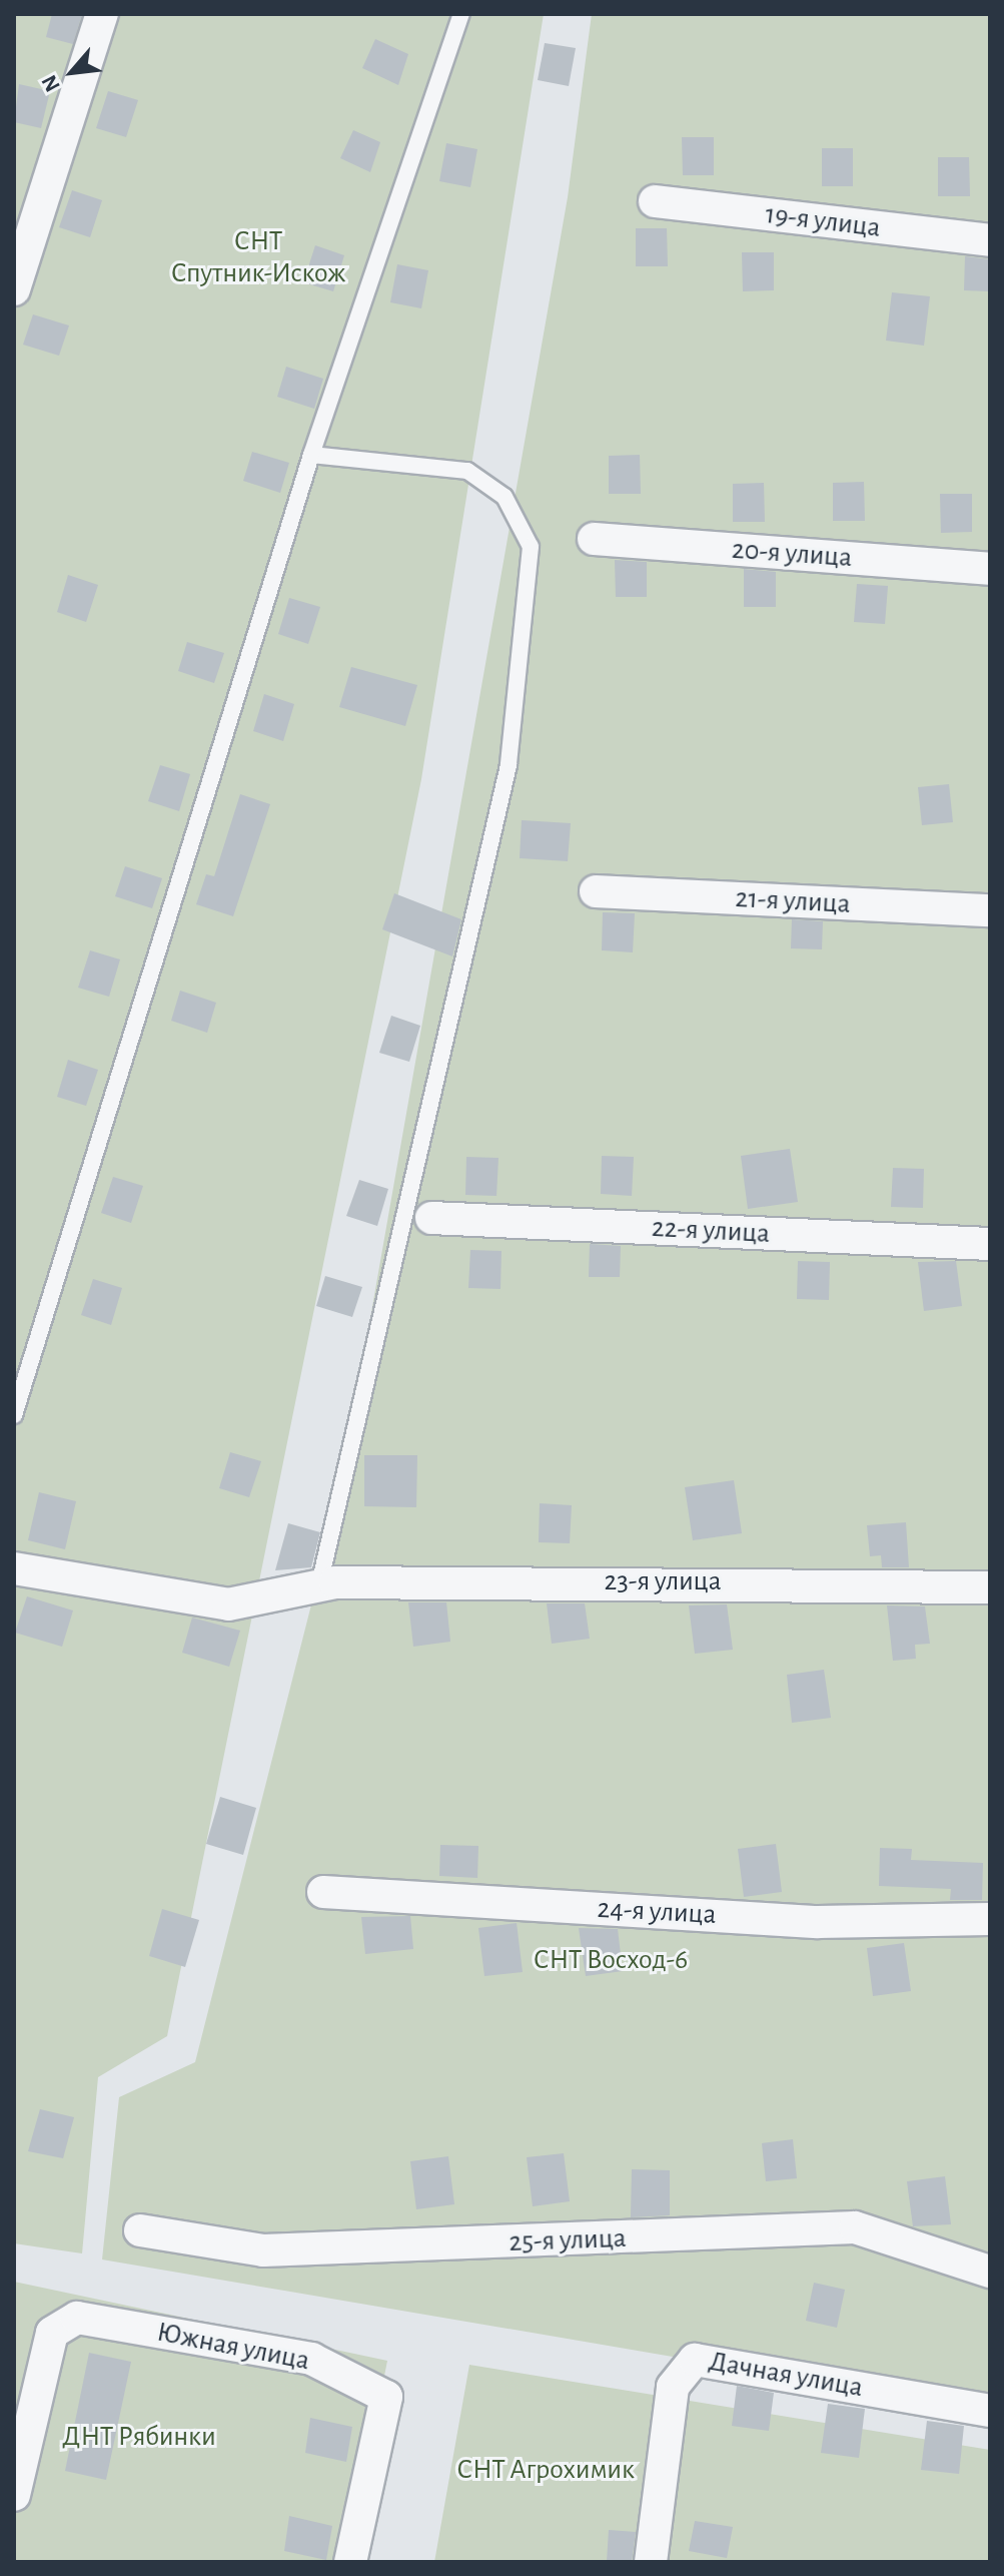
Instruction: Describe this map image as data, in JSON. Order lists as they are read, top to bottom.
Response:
{
  "streets": {
    "street": [
      "19-я улица",
      "20-я улица",
      "21-я улица",
      "22-я улица",
      "23-я улица",
      "24-я улица",
      "25-я улица",
      "Южная улица",
      "Дачная улица"
    ]
  },
  "parks": [
    "СНТ Спутник-Искож",
    "СНТ Восход-6",
    "ДНТ Рябинки",
    "СНТ Агрохимик"
  ],
  "north": "bottom left"
}
